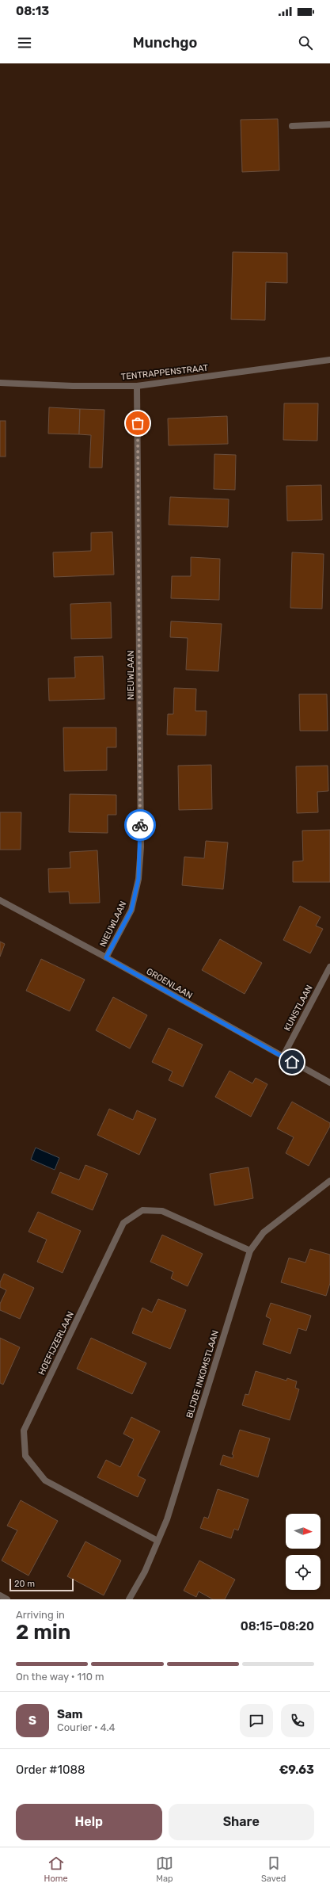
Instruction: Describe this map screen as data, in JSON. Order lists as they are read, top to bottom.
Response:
{
  "streets": {
    "street": [
      "TENTRAPPENSTRAAT",
      "NIEUWLAAN",
      "GROENLAAN",
      "KUNSTLAAN",
      "HOEFIJZERLAAN",
      "BLIJDE INKOMSTLAAN"
    ]
  },
  "crossings": [
    ["TENTRAPPENSTRAAT", "NIEUWLAAN"],
    ["NIEUWLAAN", "GROENLAAN"],
    ["GROENLAAN", "KUNSTLAAN"],
    ["HOEFIJZERLAAN", "BLIJDE INKOMSTLAAN"]
  ],
  "scale_bar": "20 m",
  "north": "right",
  "page": {
    "status": "08:13",
    "header": "Munchgo",
    "scale": "20 m",
    "heading": ["2 min", "Arriving in", "08:15–08:20"],
    "panel": [
      "Sam",
      "Courier · 4.4",
      "Order #1088",
      "€9.63"
    ],
    "bar": "On the way · 110 m",
    "round": "S",
    "buttons": ["Help", "Share"],
    "tabs": ["Home", "Map", "Saved"]
  }
}
